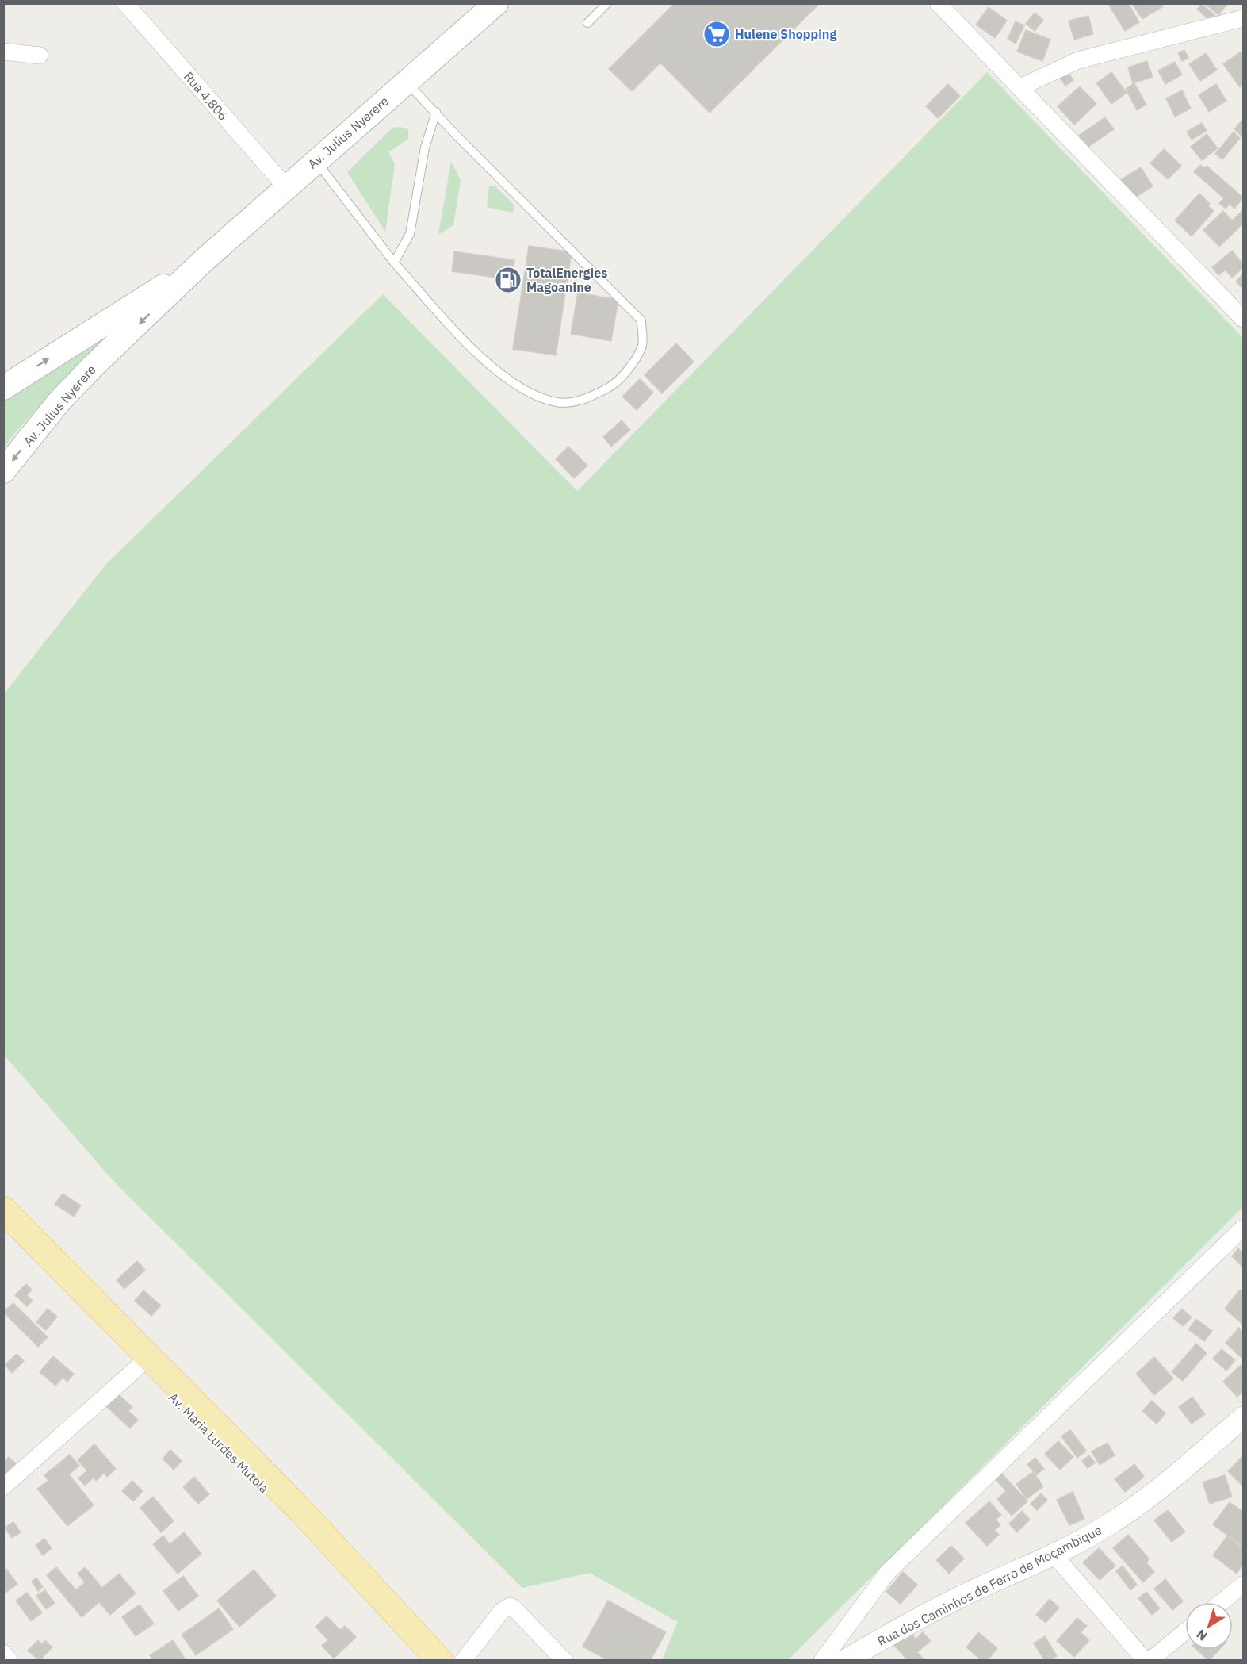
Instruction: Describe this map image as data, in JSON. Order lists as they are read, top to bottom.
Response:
{
  "streets": {
    "main road": ["Av. Julius Nyerere", "Av. Maria Lurdes Mutola"],
    "street": ["Rua 4.806", "Rua dos Caminhos de Ferro de Moçambique"]
  },
  "crossings": [
    ["Rua 4.806", "Av. Julius Nyerere"]
  ],
  "places": {
    "supermarket": ["Hulene Shopping"],
    "fuel station": ["TotalEnergies Magoanine"]
  },
  "north": "bottom left"
}
